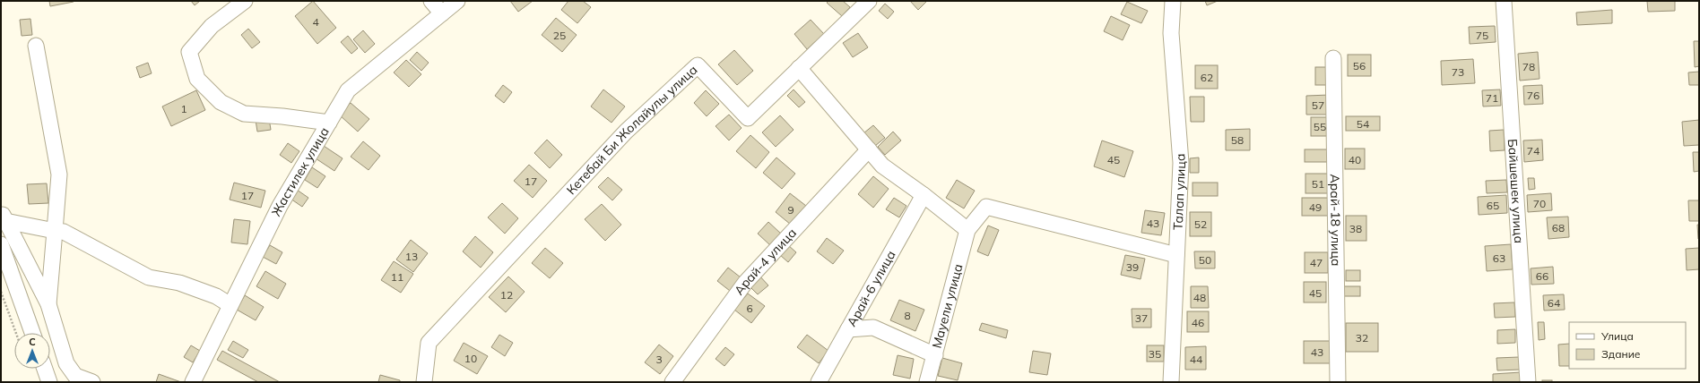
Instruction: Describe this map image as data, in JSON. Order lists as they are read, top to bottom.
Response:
{
  "streets": {
    "street": [
      "Кетебай Би Жолайулы улица",
      "Жастилек улица",
      "Талап улица",
      "Байшешек улица",
      "Арай-18 улица",
      "Арай-4 улица",
      "Арай-6 улица",
      "Мауели улица"
    ]
  },
  "house_numbers": [
    "4",
    "25",
    "75",
    "56",
    "78",
    "73",
    "62",
    "76",
    "71",
    "57",
    "1",
    "54",
    "55",
    "58",
    "74",
    "45",
    "40",
    "17",
    "51",
    "17",
    "70",
    "65",
    "49",
    "9",
    "43",
    "52",
    "68",
    "38",
    "13",
    "63",
    "50",
    "47",
    "39",
    "66",
    "11",
    "45",
    "12",
    "48",
    "64",
    "6",
    "8",
    "37",
    "46",
    "32",
    "43",
    "35",
    "10",
    "3",
    "44"
  ],
  "legend": ["Улица", "Здание"],
  "north": "top"
}
